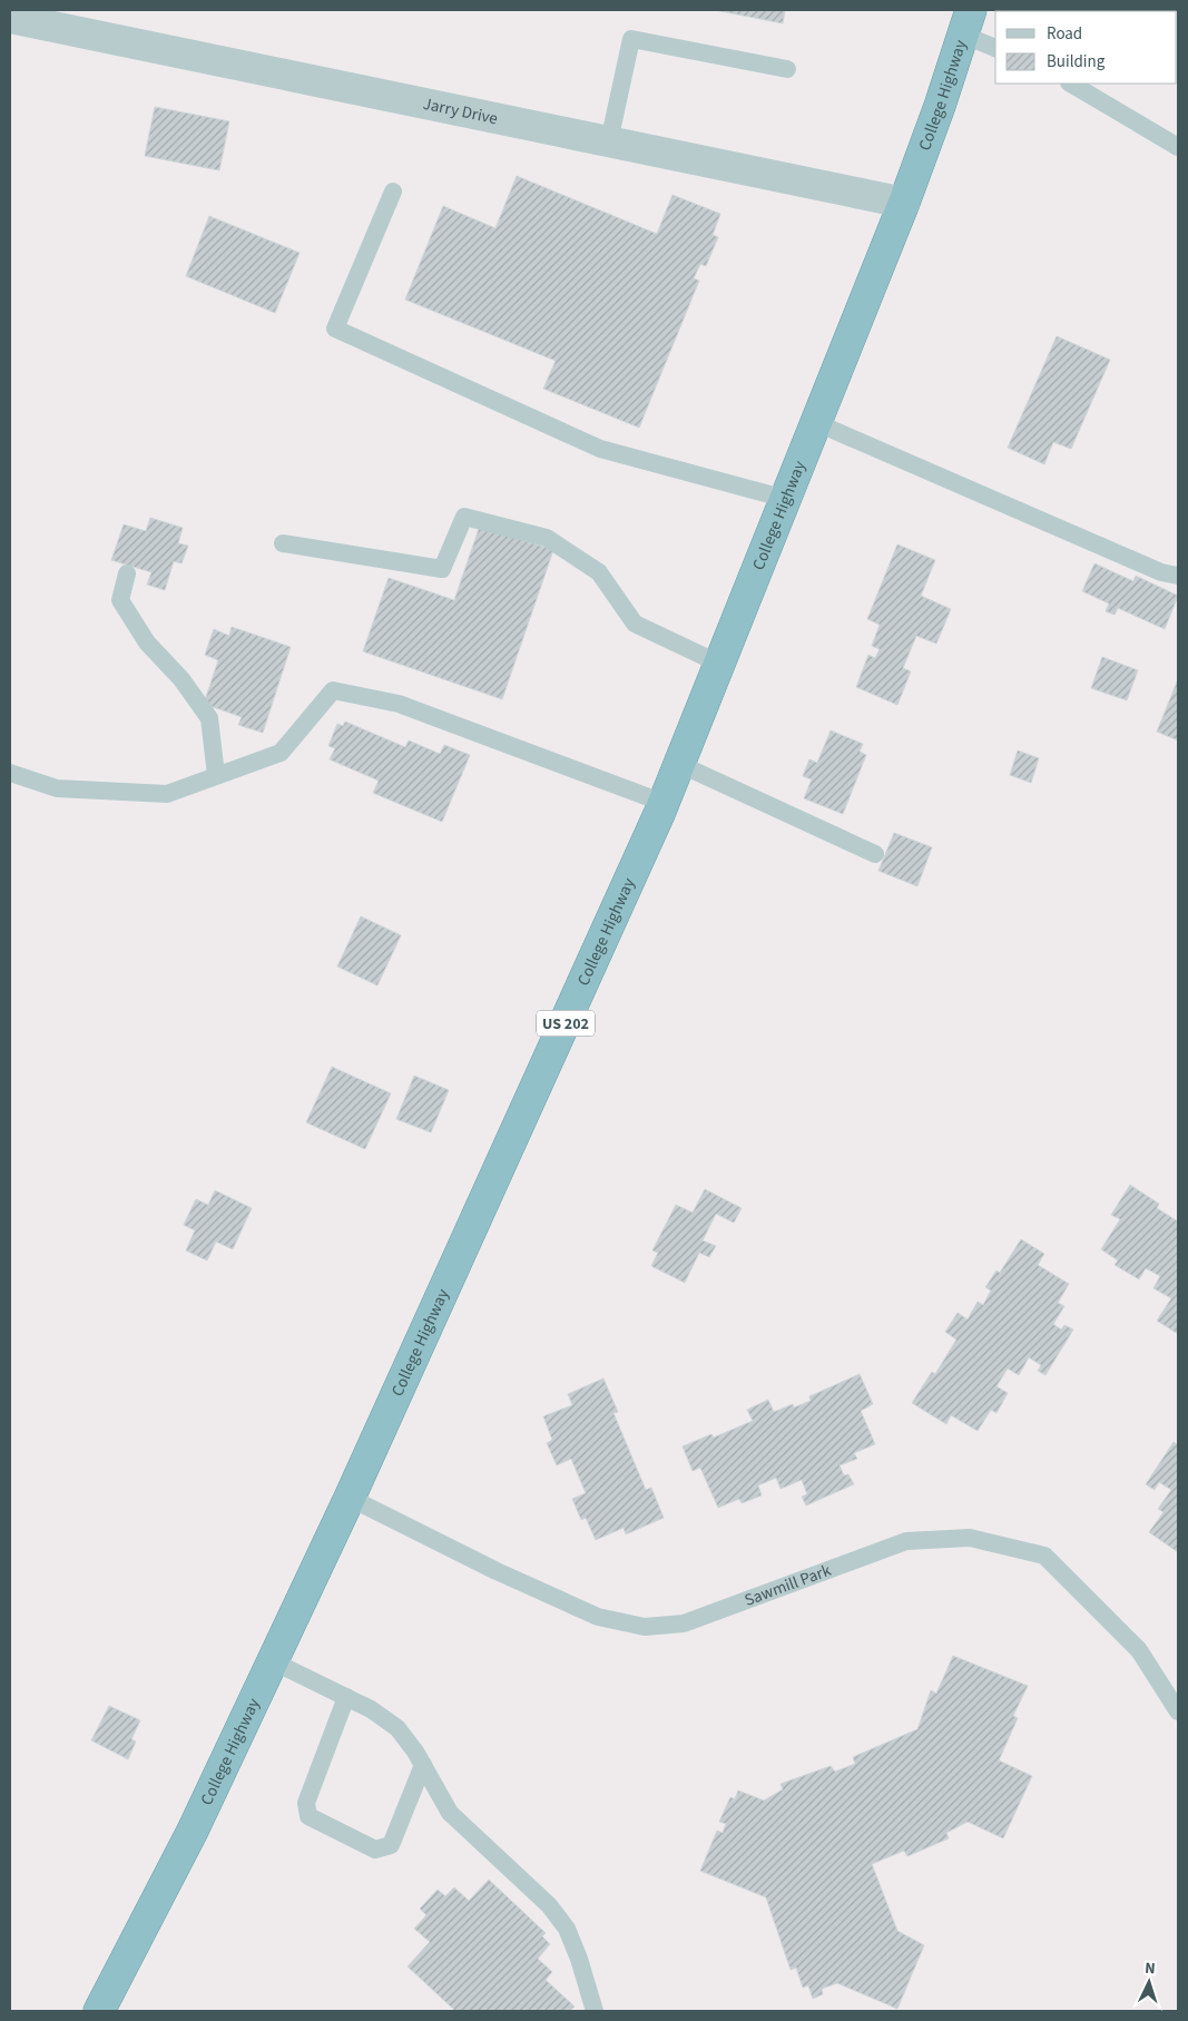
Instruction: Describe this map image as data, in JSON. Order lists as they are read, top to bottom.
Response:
{
  "streets": {
    "highway": ["College Highway", "US 202"],
    "street": ["Jarry Drive"],
    "lane": ["Sawmill Park"]
  },
  "crossings": [
    ["College Highway", "Jarry Drive"],
    ["College Highway", "Sawmill Park"]
  ],
  "legend": ["Road", "Building"],
  "north": "top"
}
